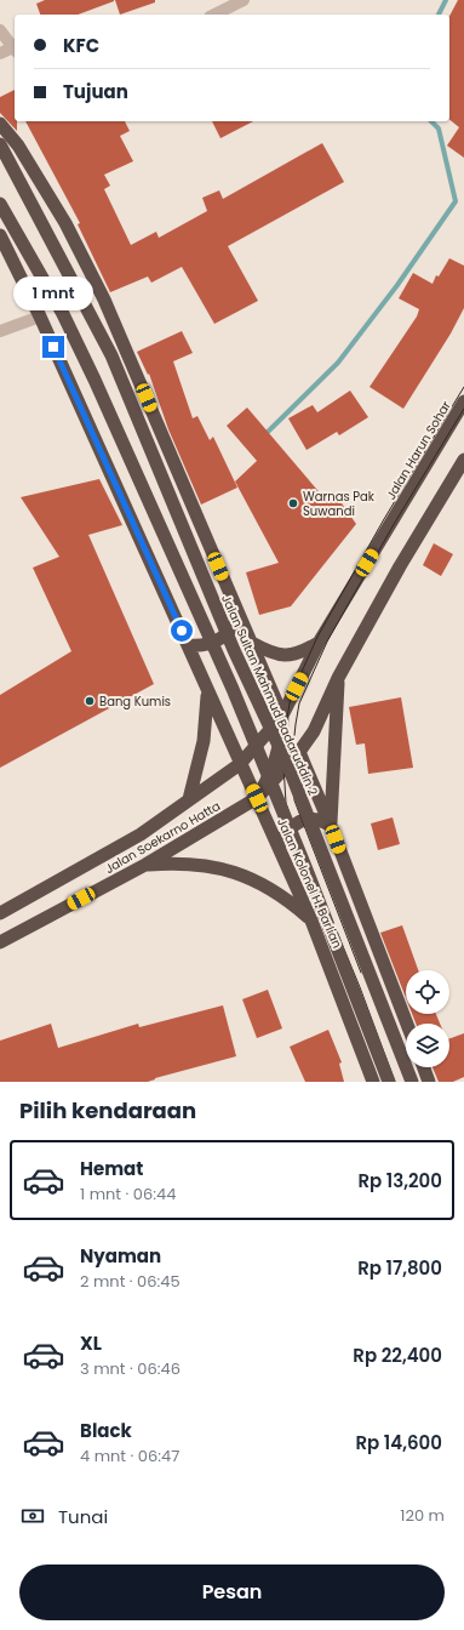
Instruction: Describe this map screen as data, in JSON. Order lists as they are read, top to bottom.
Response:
{
  "streets": {
    "highway": [
      "Jalan Harun Sohar",
      "Jalan Sultan Mahmud Badaruddin 2",
      "Jalan Soekarno Hatta",
      "Jalan Kolonel H. Barlian"
    ]
  },
  "crossings": [
    ["Jalan Harun Sohar", "Jalan Soekarno Hatta"],
    ["Jalan Soekarno Hatta", "Jalan Kolonel H. Barlian"]
  ],
  "places": ["Warnas Pak Suwandi", "Bang Kumis"],
  "page": {
    "banner": ["KFC", "Tujuan"],
    "bubble": "1 mnt",
    "heading": "Pilih kendaraan",
    "list": [
      {
        "name": "Hemat",
        "note": "1 mnt · 06:44",
        "value": "Rp 13,200"
      },
      {
        "name": "Nyaman",
        "note": "2 mnt · 06:45",
        "value": "Rp 17,800"
      },
      {
        "name": "XL",
        "note": "3 mnt · 06:46",
        "value": "Rp 22,400"
      },
      {
        "name": "Black",
        "note": "4 mnt · 06:47",
        "value": "Rp 14,600"
      }
    ],
    "pay": ["Tunai", "120 m"],
    "buttons": "Pesan"
  }
}
